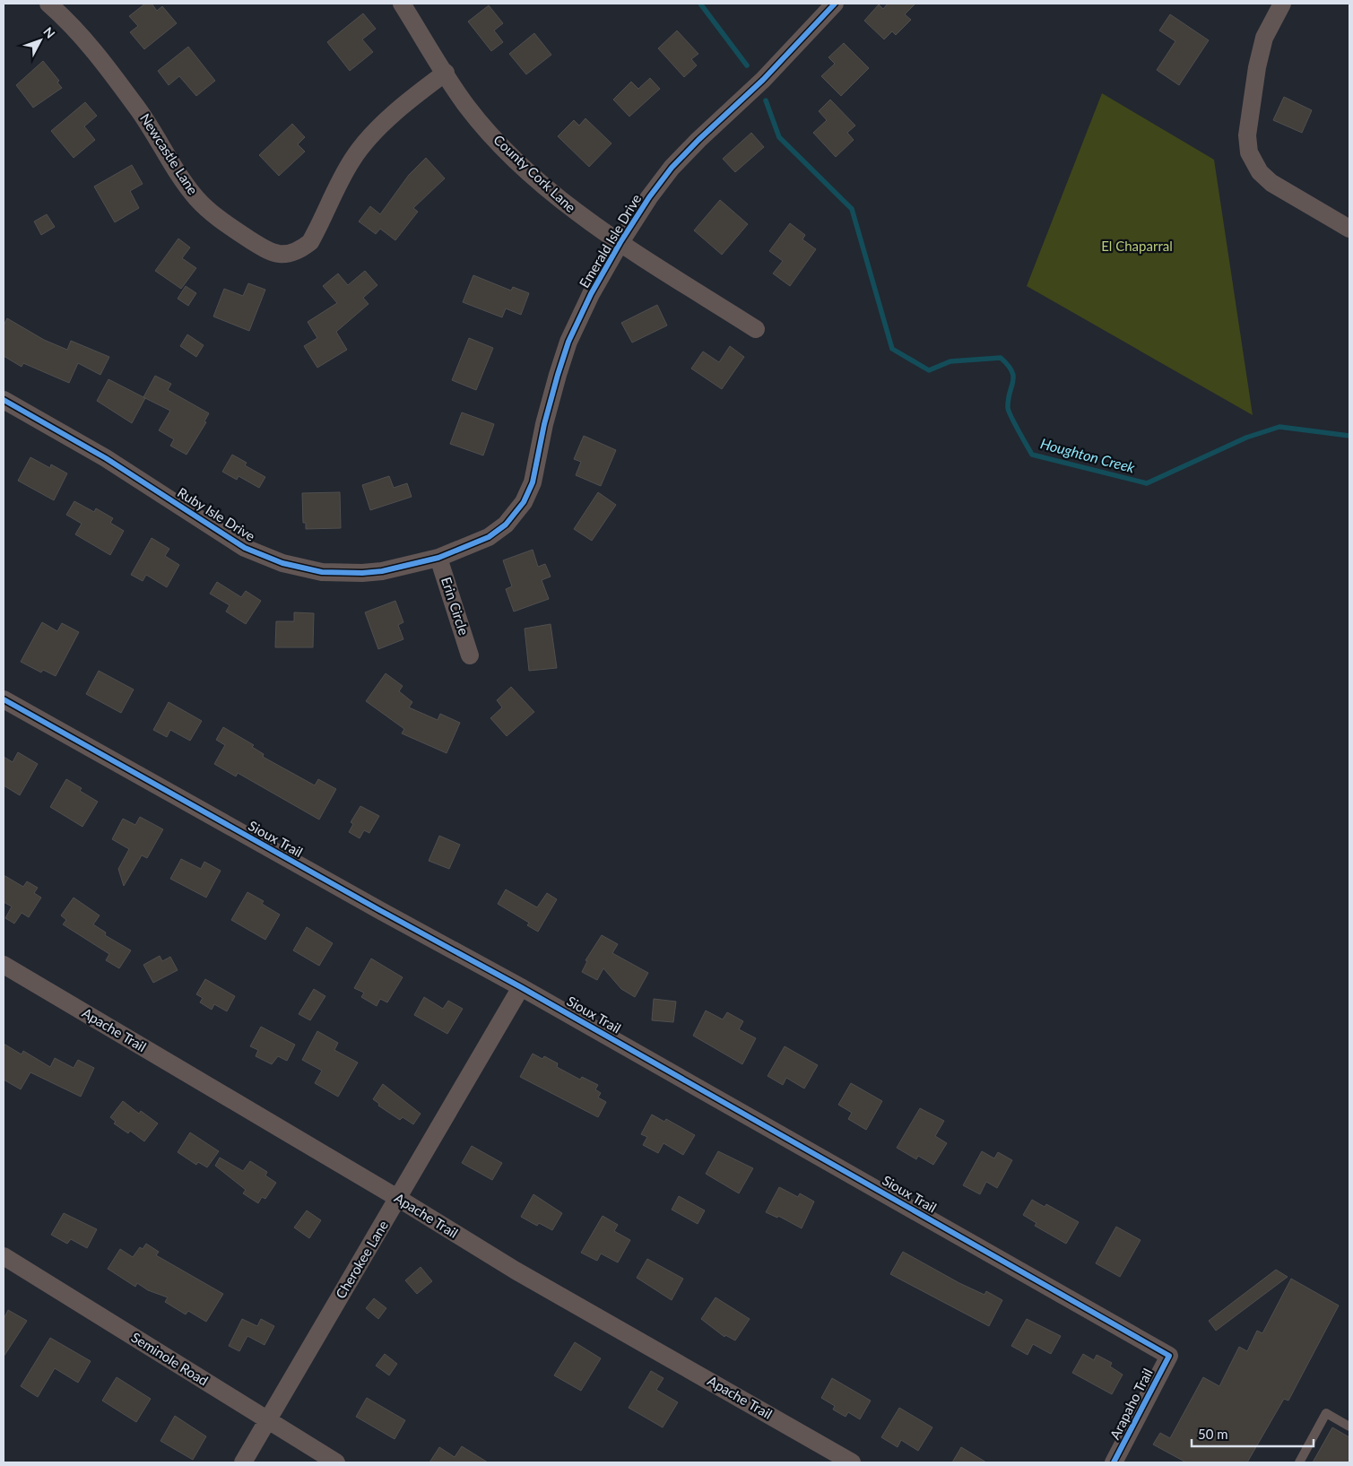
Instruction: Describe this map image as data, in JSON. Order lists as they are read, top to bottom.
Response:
{
  "streets": {
    "street": [
      "Newcastle Lane",
      "County Cork Lane",
      "Emerald Isle Drive",
      "Ruby Isle Drive",
      "Erin Circle",
      "Sioux Trail",
      "Apache Trail",
      "Cherokee Lane",
      "Seminole Road",
      "Arapaho Trail"
    ]
  },
  "crossings": [
    ["Newcastle Lane", "County Cork Lane"],
    ["County Cork Lane", "Emerald Isle Drive"],
    ["Emerald Isle Drive", "Ruby Isle Drive"],
    ["Emerald Isle Drive", "Erin Circle"],
    ["Ruby Isle Drive", "Erin Circle"],
    ["Sioux Trail", "Cherokee Lane"],
    ["Sioux Trail", "Arapaho Trail"],
    ["Apache Trail", "Cherokee Lane"],
    ["Cherokee Lane", "Seminole Road"]
  ],
  "water": ["Houghton Creek"],
  "parks": ["El Chaparral"],
  "scale_bar": "50 m",
  "north": "top right"
}
